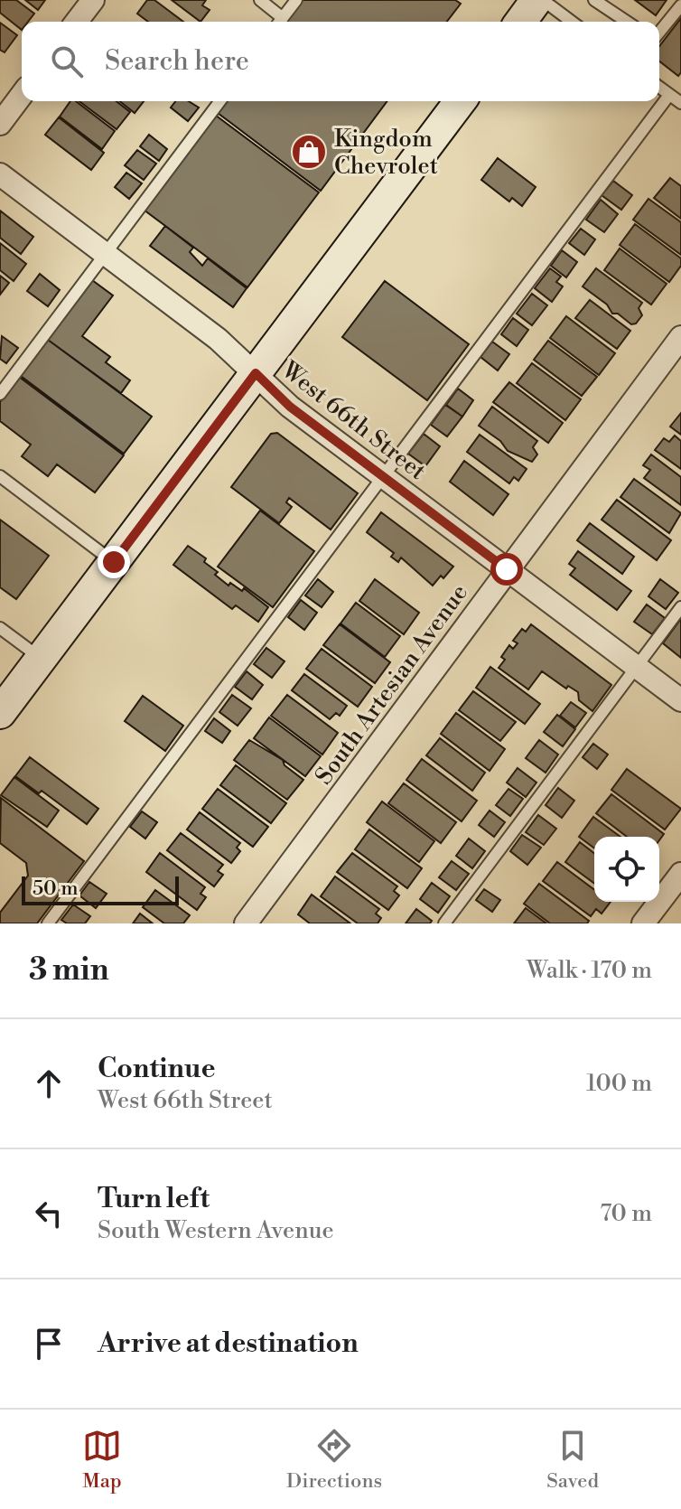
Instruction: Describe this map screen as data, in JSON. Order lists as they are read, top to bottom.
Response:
{
  "streets": {
    "street": ["West 66th Street", "South Artesian Avenue"]
  },
  "crossings": [
    ["West 66th Street", "South Artesian Avenue"]
  ],
  "places": {
    "shop": ["Kingdom Chevrolet"]
  },
  "scale_bar": "50 m",
  "page": {
    "search": "Search here",
    "scale": "50 m",
    "heading": ["3 min", "Walk · 170 m"],
    "list": [
      ["Continue", "West 66th Street", "100 m"],
      ["Turn left", "South Western Avenue", "70 m"],
      "Arrive at destination"
    ],
    "nav": ["Map", "Directions", "Saved"]
  }
}
